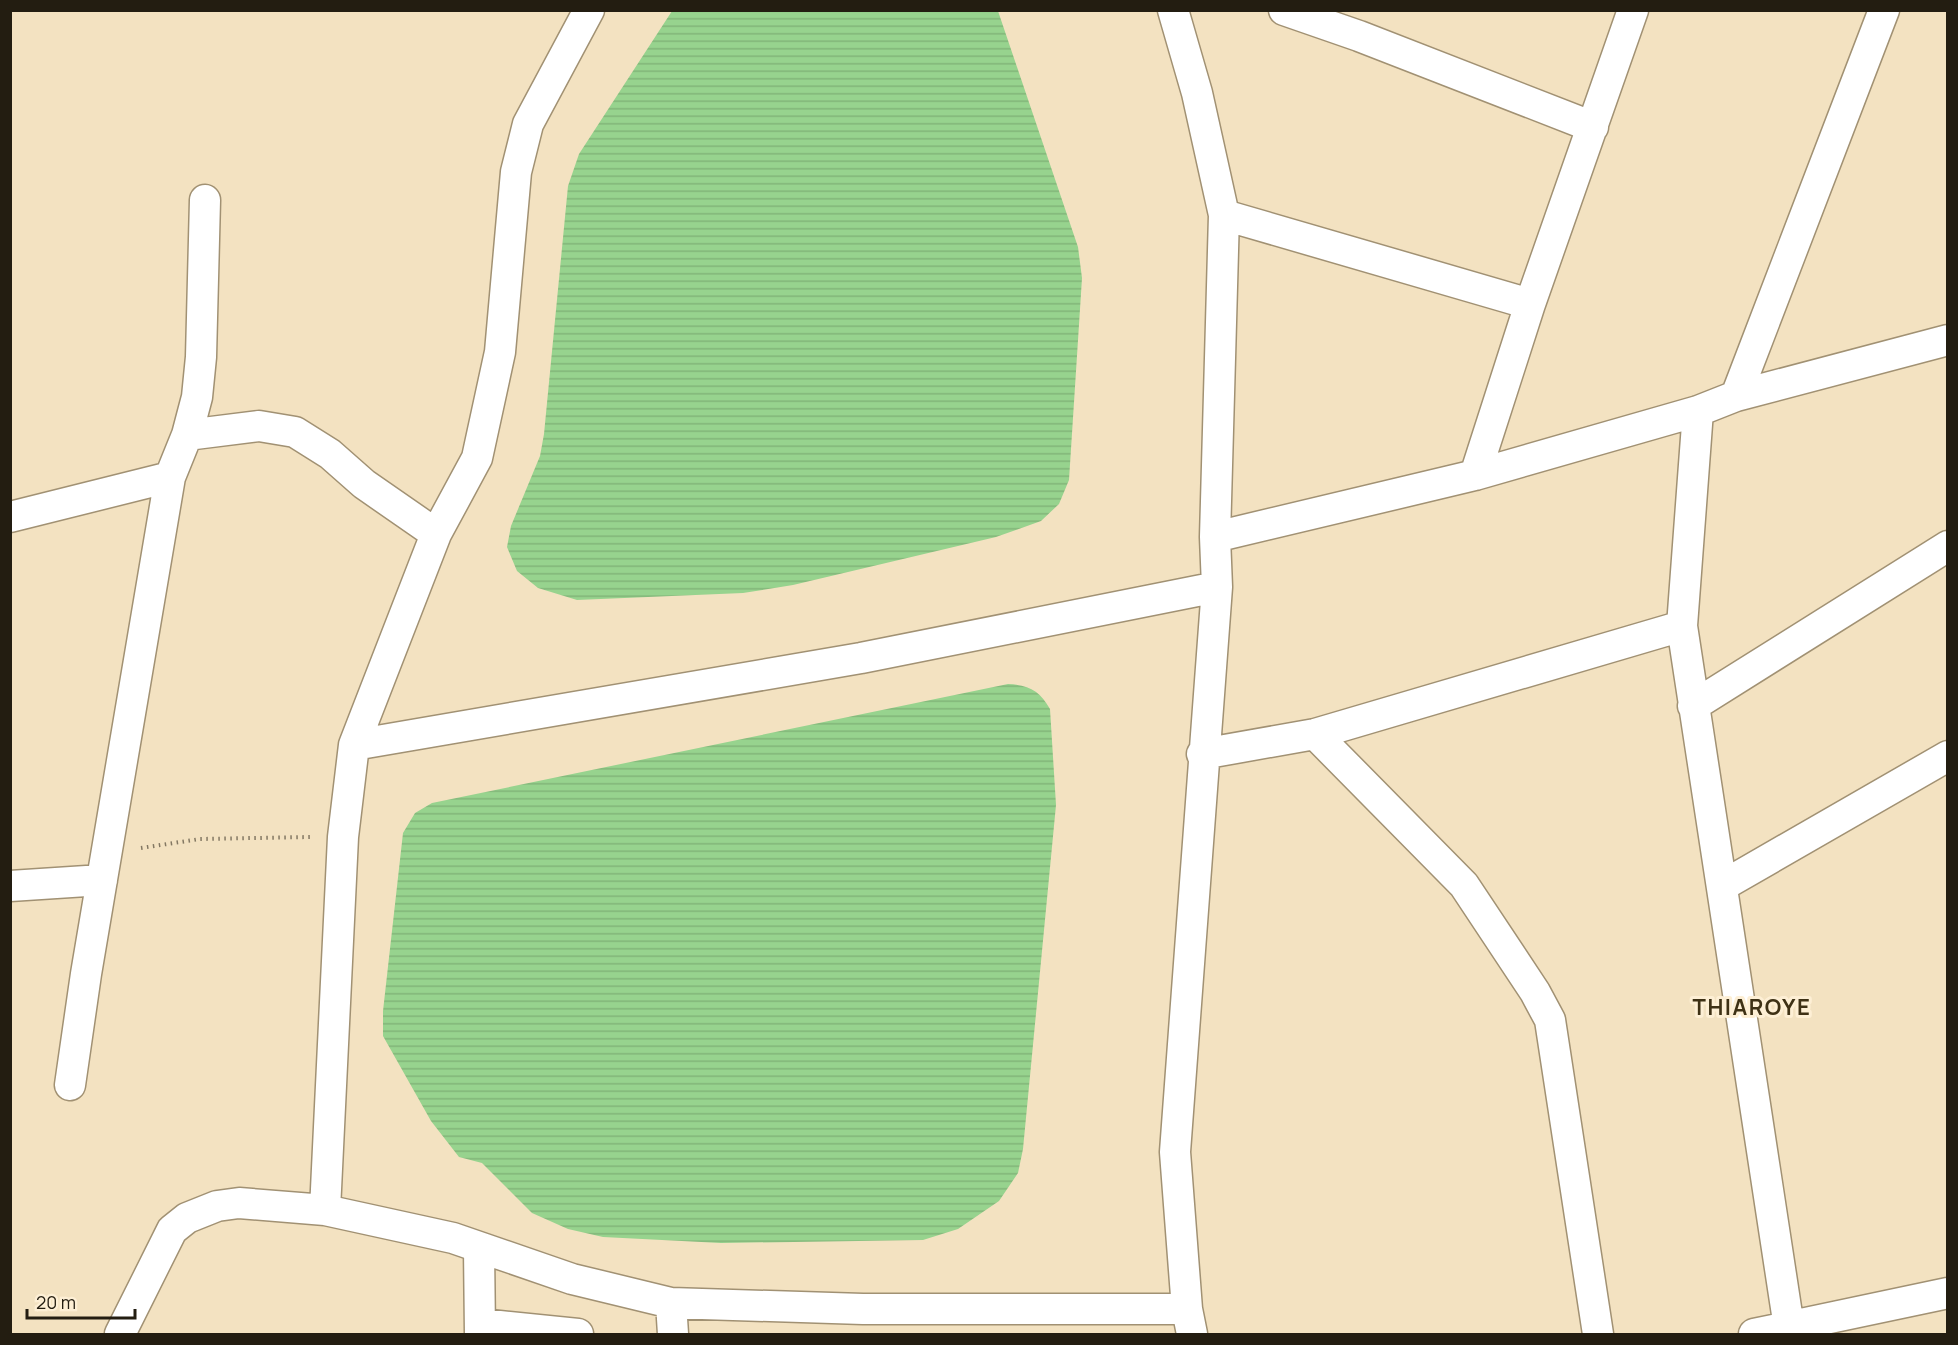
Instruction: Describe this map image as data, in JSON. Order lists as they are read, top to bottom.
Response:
{
  "districts": ["THIAROYE"],
  "scale_bar": "20 m"
}
